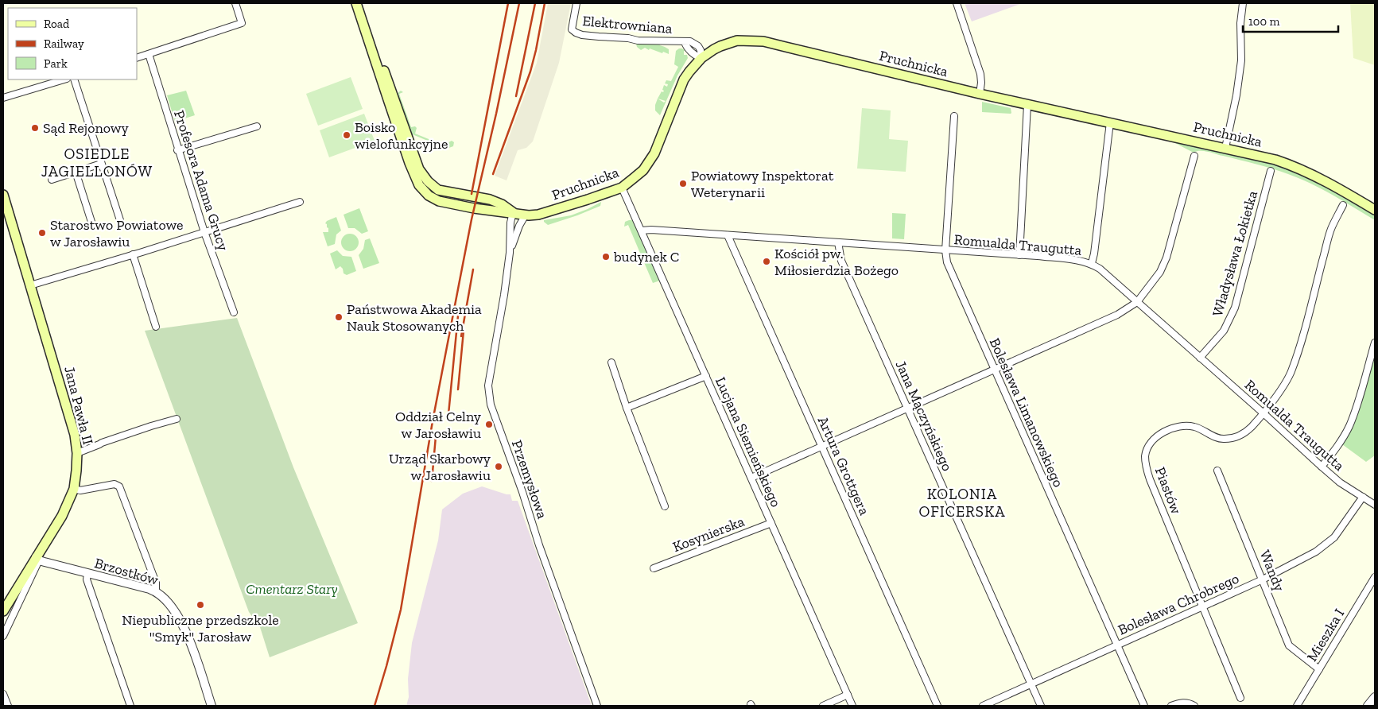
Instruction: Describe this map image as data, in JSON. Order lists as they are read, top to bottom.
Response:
{
  "streets": {
    "main road": ["Pruchnicka", "Jana Pawła II"],
    "street": [
      "Elektrowniana",
      "Profesora Adama Grucy",
      "Romualda Traugutta",
      "Władysława Łokietka",
      "Bolesława Limanowskiego",
      "Jana Mączyńskiego",
      "Lucjana Siemieńskiego",
      "Artura Grottgera",
      "Przemysłowa",
      "Piastów",
      "Kosynierska",
      "Wandy",
      "Brzostków",
      "Bolesława Chrobrego",
      "Mieszka I"
    ]
  },
  "crossings": [
    ["Elektrowniana", "Pruchnicka"],
    ["Pruchnicka", "Lucjana Siemieńskiego"],
    ["Romualda Traugutta", "Władysława Łokietka"],
    ["Romualda Traugutta", "Bolesława Limanowskiego"],
    ["Romualda Traugutta", "Jana Mączyńskiego"],
    ["Romualda Traugutta", "Lucjana Siemieńskiego"],
    ["Romualda Traugutta", "Artura Grottgera"],
    ["Romualda Traugutta", "Piastów"],
    ["Romualda Traugutta", "Bolesława Chrobrego"],
    ["Jana Pawła II", "Brzostków"],
    ["Bolesława Limanowskiego", "Bolesława Chrobrego"],
    ["Jana Mączyńskiego", "Bolesława Chrobrego"],
    ["Lucjana Siemieńskiego", "Kosynierska"],
    ["Piastów", "Bolesława Chrobrego"],
    ["Wandy", "Bolesława Chrobrego"],
    ["Wandy", "Mieszka I"]
  ],
  "districts": ["OSIEDLE JAGIELLONÓW", "KOLONIA OFICERSKA"],
  "parks": ["Cmentarz Stary"],
  "places": [
    "Sąd Rejonowy",
    "Boisko wielofunkcyjne",
    "Powiatowy Inspektorat Weterynarii",
    "Starostwo Powiatowe w Jarosławiu",
    "budynek C",
    "Kościół pw. Miłosierdzia Bożego",
    "Państwowa Akademia Nauk Stosowanych",
    "Oddział Celny w Jarosławiu",
    "Urząd Skarbowy w Jarosławiu",
    "Niepubliczne przedszkole \"Smyk\" Jarosław"
  ],
  "legend": ["Road", "Railway", "Park"],
  "scale_bar": "100 m"
}
